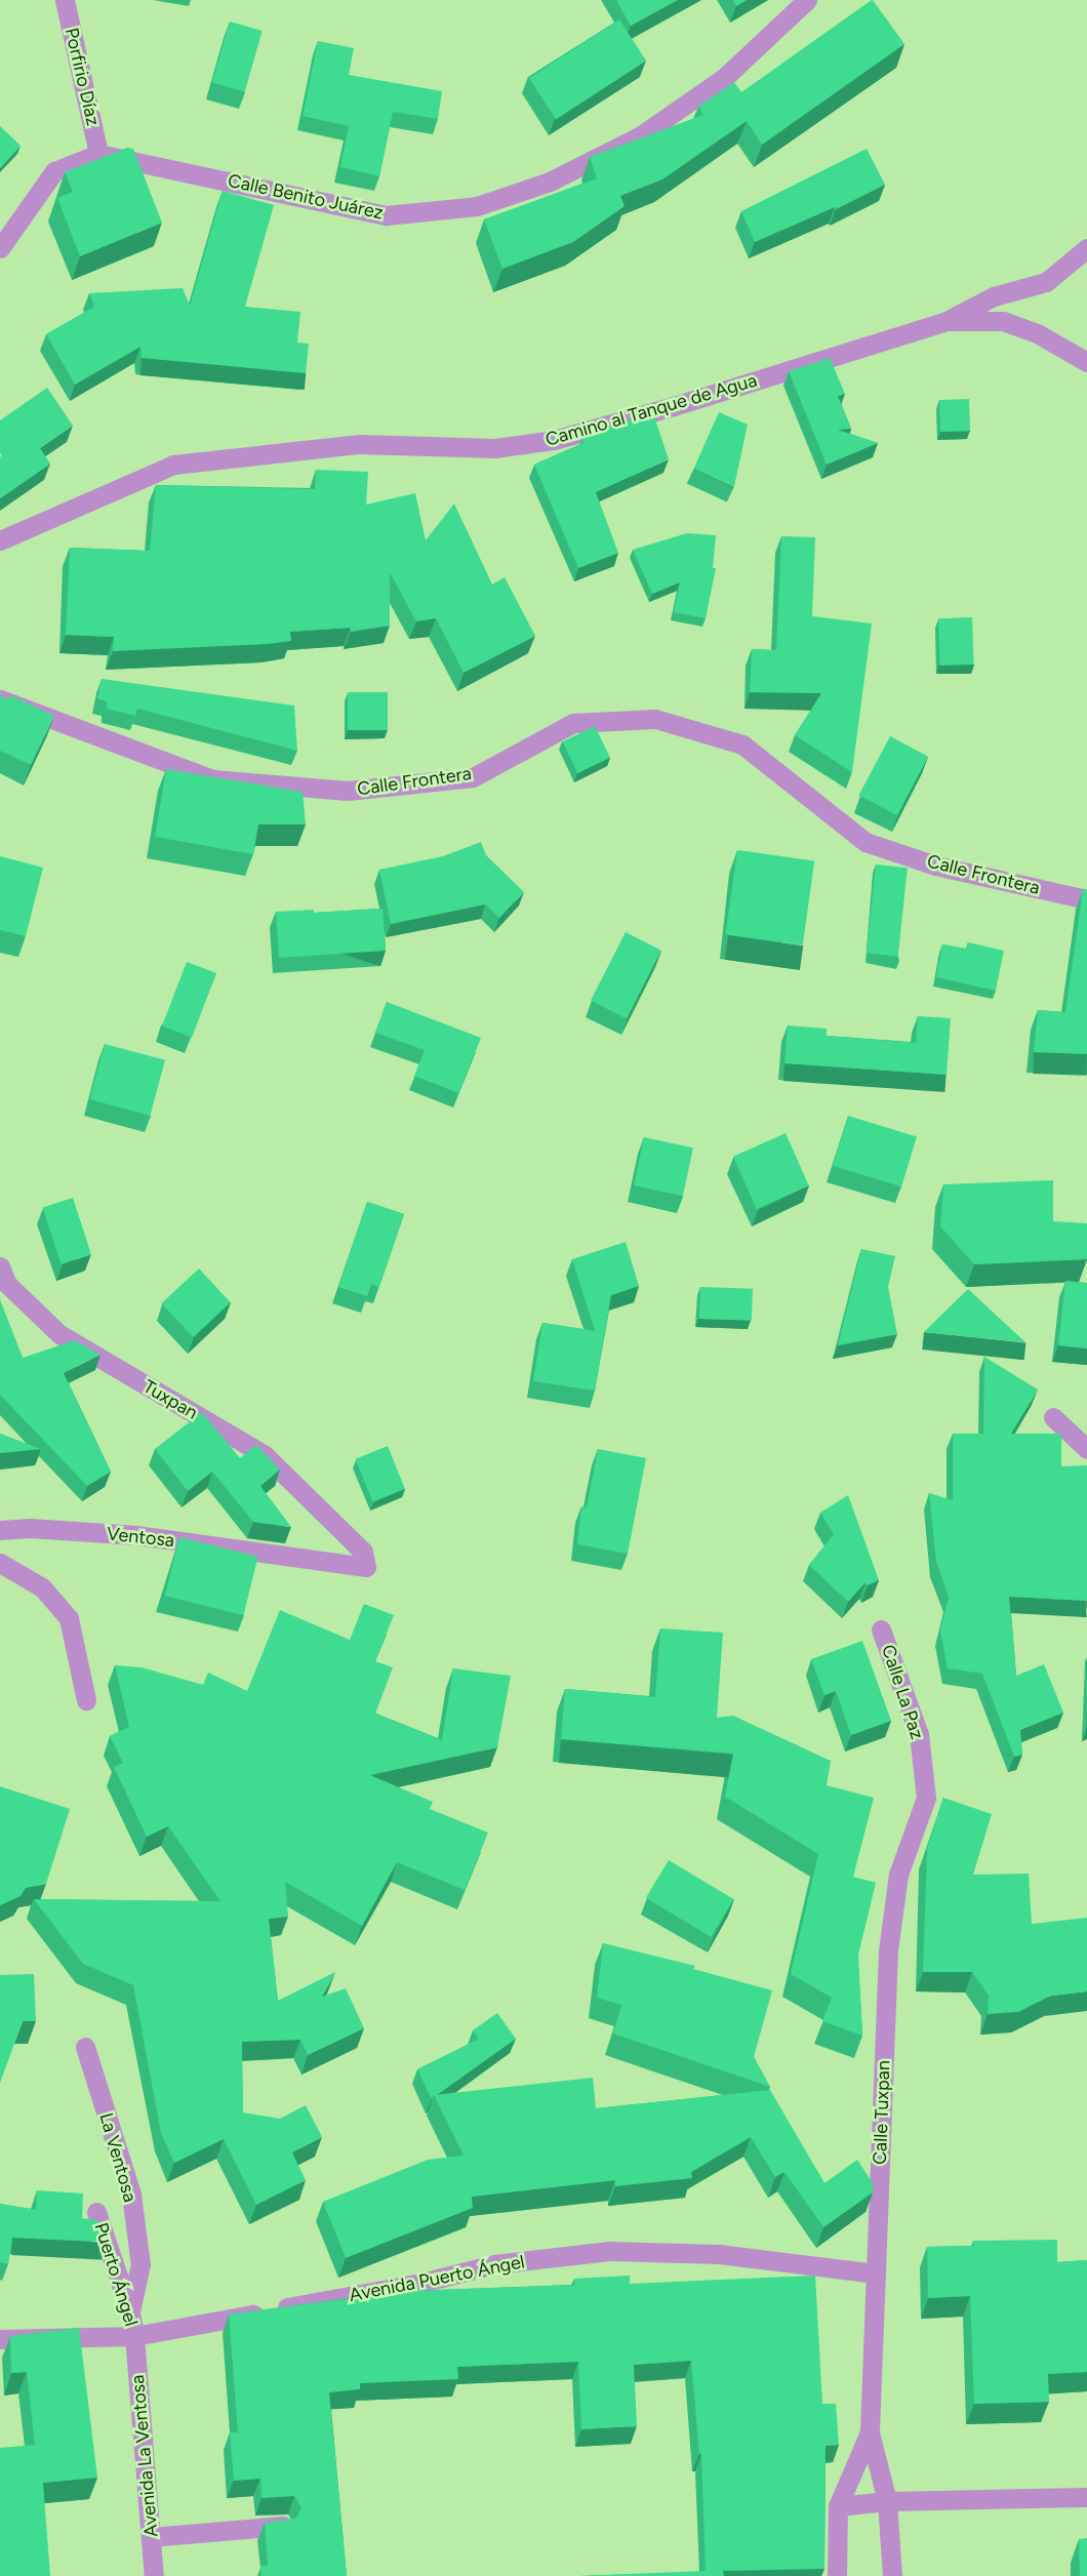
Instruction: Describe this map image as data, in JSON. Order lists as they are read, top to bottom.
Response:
{
  "streets": {
    "street": [
      "Porfirio Díaz",
      "Calle Benito Juárez",
      "Camino al Tanque de Agua",
      "Calle Frontera",
      "Tuxpan",
      "Ventosa",
      "Calle La Paz",
      "Calle Tuxpan",
      "La Ventosa",
      "Puerto Ángel",
      "Avenida Puerto Ángel",
      "Avenida La Ventosa"
    ]
  },
  "crossings": [
    ["Porfirio Díaz", "Calle Benito Juárez"],
    ["Tuxpan", "Ventosa"],
    ["Calle La Paz", "Calle Tuxpan"],
    ["Calle Tuxpan", "Avenida Puerto Ángel"],
    ["La Ventosa", "Puerto Ángel"],
    ["Puerto Ángel", "Avenida Puerto Ángel"],
    ["Puerto Ángel", "Avenida La Ventosa"],
    ["Avenida Puerto Ángel", "Avenida La Ventosa"]
  ]
}
